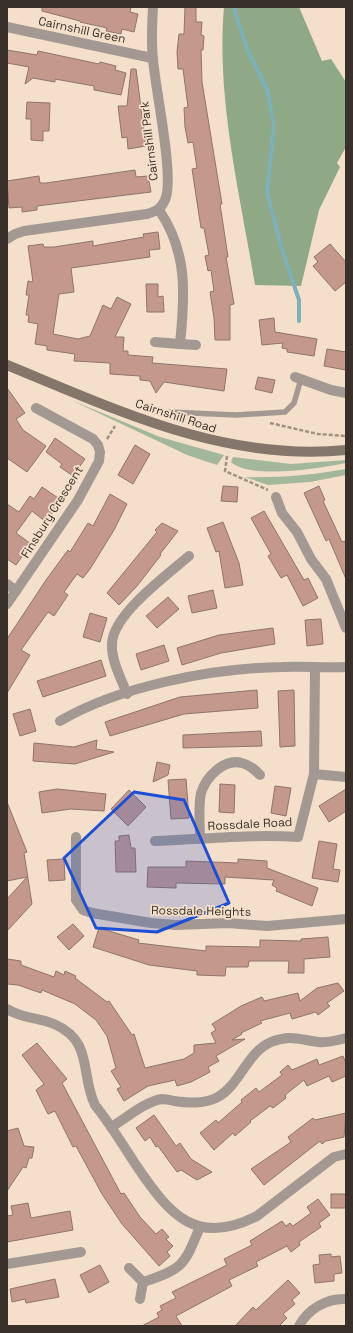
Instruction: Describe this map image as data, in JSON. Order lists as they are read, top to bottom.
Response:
{
  "streets": {
    "street": [
      "Cairnshill Green",
      "Cairnshill Park",
      "Cairnshill Road",
      "Finsbury Crescent",
      "Rossdale Road",
      "Rossdale Heights"
    ]
  },
  "crossings": [
    ["Cairnshill Green", "Cairnshill Park"]
  ]
}
